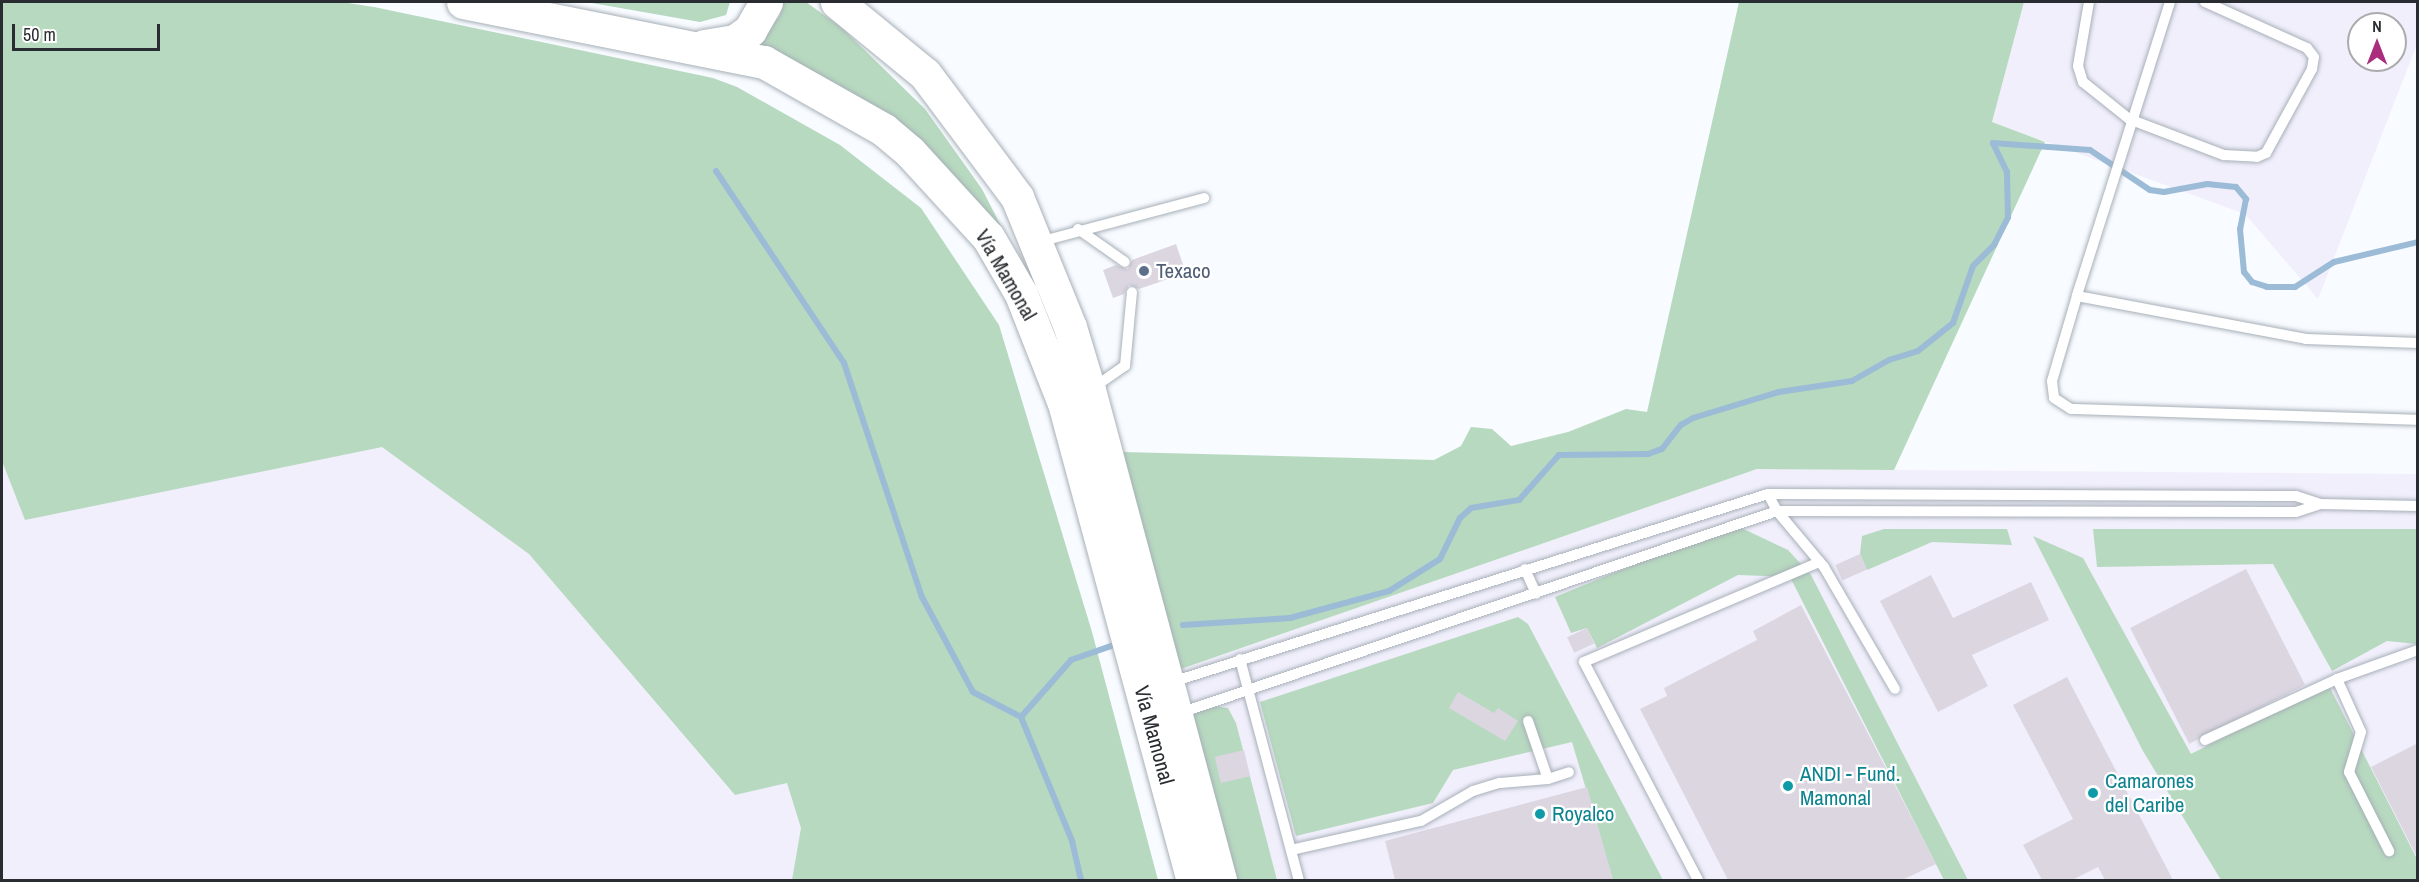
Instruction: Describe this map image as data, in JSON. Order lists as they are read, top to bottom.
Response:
{
  "streets": {
    "main road": ["Vía Mamonal"]
  },
  "places": [
    "Texaco",
    "ANDI - Fund. Mamonal",
    "Camarones del Caribe",
    "Royalco"
  ],
  "scale_bar": "50 m",
  "north": "top"
}
